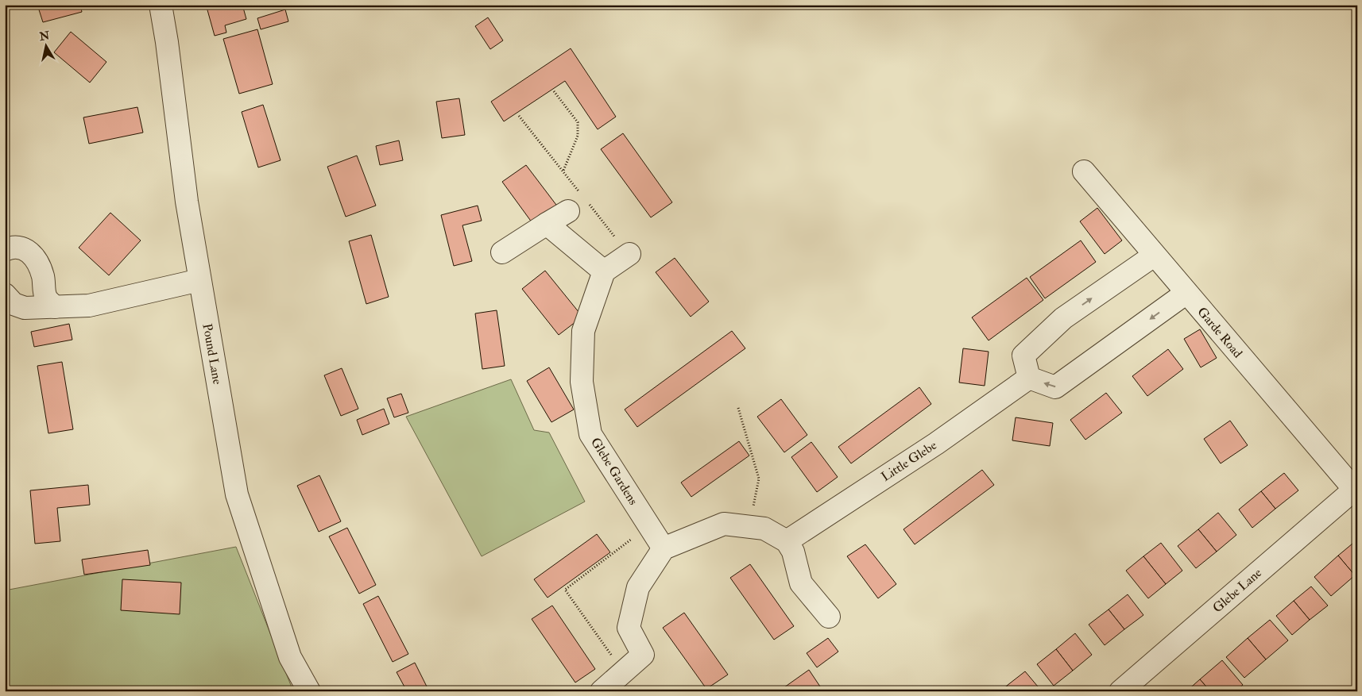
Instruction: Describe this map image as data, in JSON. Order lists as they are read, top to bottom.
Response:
{
  "streets": {
    "street": [
      "Garde Road",
      "Pound Lane",
      "Little Glebe",
      "Glebe Gardens",
      "Glebe Lane"
    ]
  },
  "crossings": [
    ["Garde Road", "Glebe Lane"]
  ],
  "north": "top"
}
